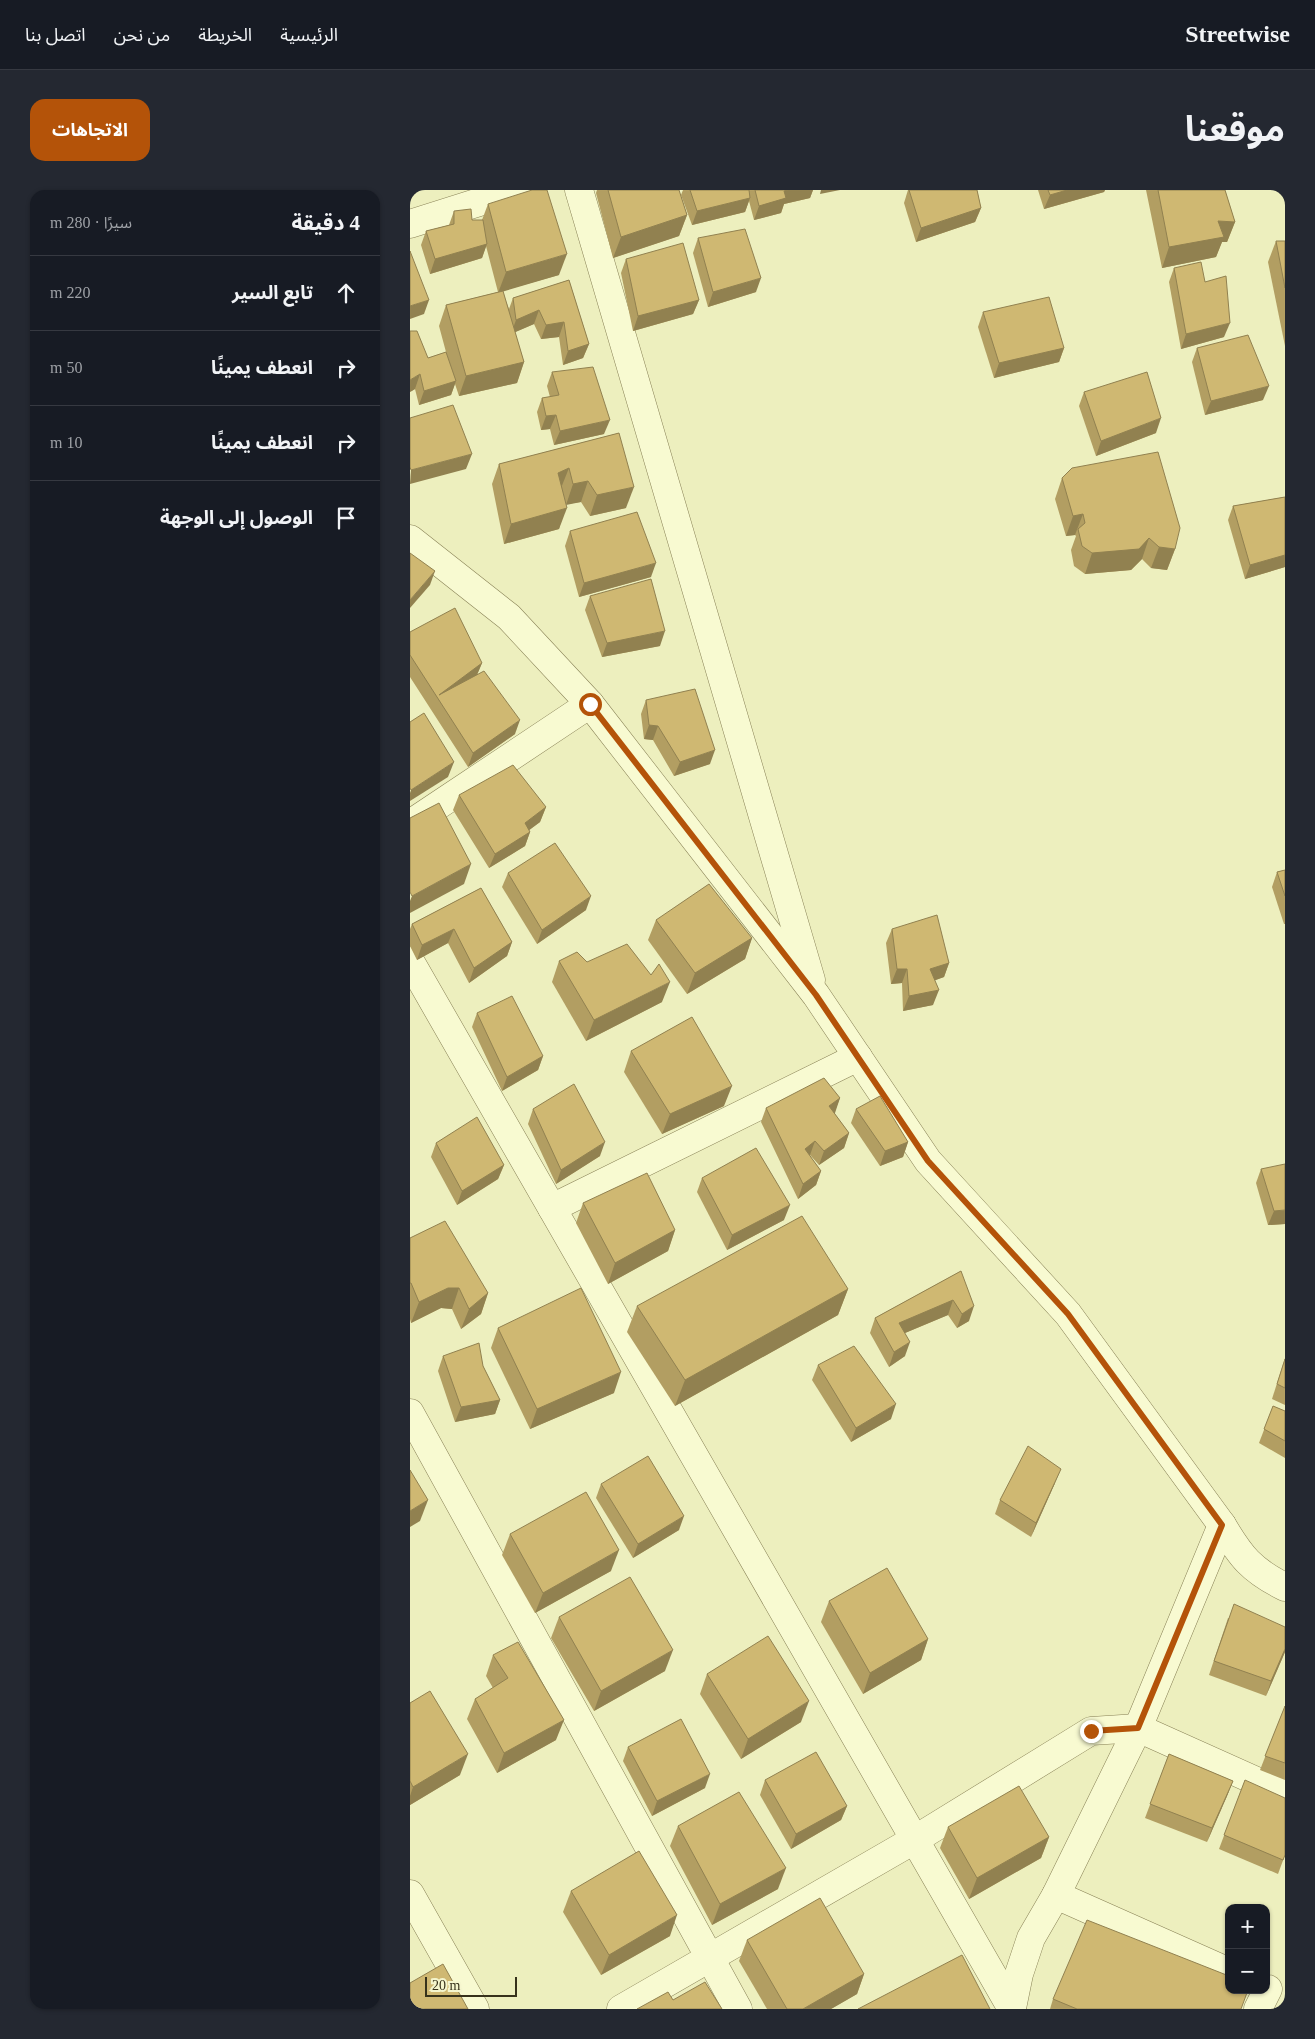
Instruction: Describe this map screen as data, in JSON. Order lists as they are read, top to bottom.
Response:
{
  "scale_bar": "20 m",
  "page": {
    "header": "Streetwise",
    "nav": [
      "الرئيسية",
      "الخريطة",
      "من نحن",
      "اتصل بنا"
    ],
    "title": "موقعنا",
    "buttons": "الاتجاهات",
    "heading": ["4 دقيقة", "سيرًا · 280 m"],
    "list": [
      ["تابع السير", "220 m"],
      ["انعطف يمينًا", "50 m"],
      ["انعطف يمينًا", "10 m"],
      "الوصول إلى الوجهة"
    ],
    "map_buttons": ["+", "−"],
    "scale": "20 m"
  }
}
